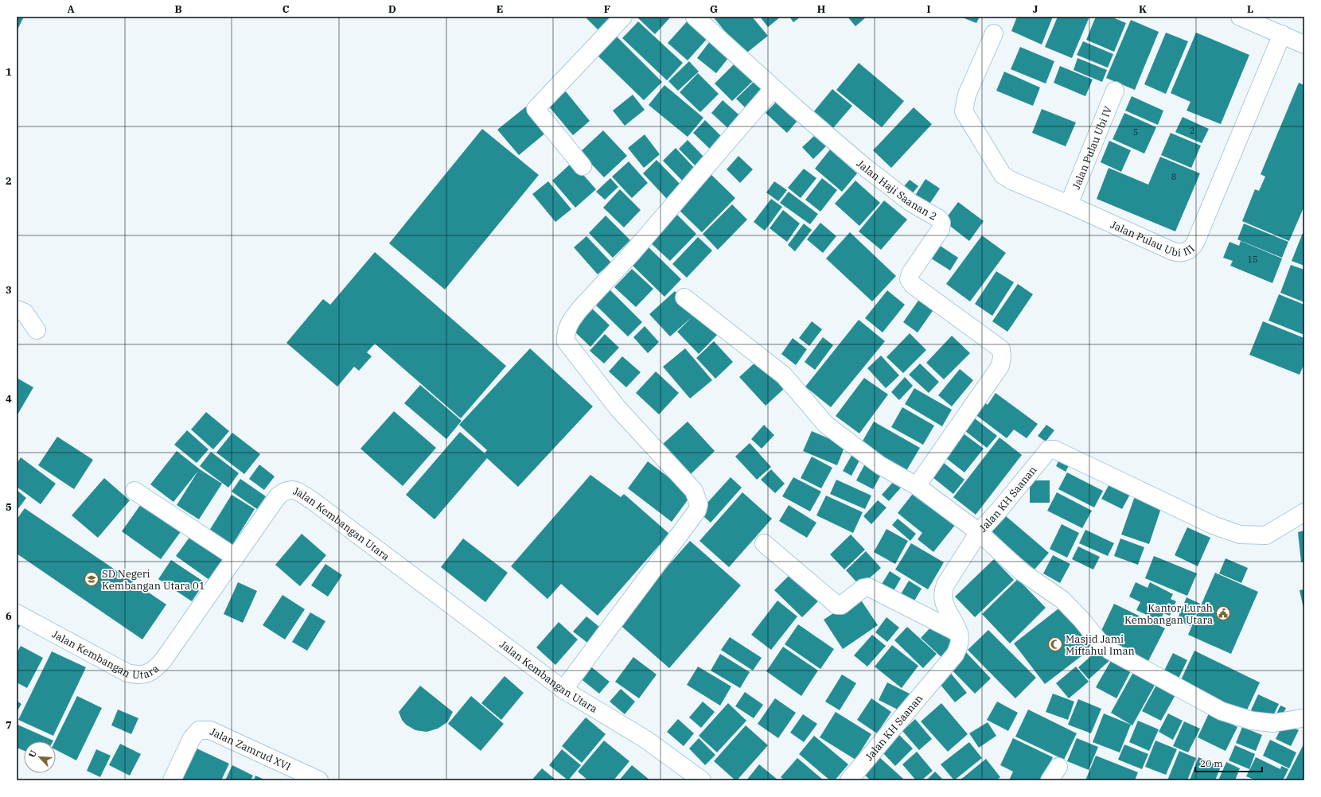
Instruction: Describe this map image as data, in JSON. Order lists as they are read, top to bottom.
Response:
{
  "streets": {
    "street": [
      "Jalan Pulau Ubi IV",
      "Jalan Haji Saanan 2",
      "Jalan Pulau Ubi III",
      "Jalan KH Saanan",
      "Jalan Kembangan Utara",
      "Jalan Zamrud XVI"
    ]
  },
  "crossings": [
    ["Jalan Pulau Ubi IV", "Jalan Pulau Ubi III"]
  ],
  "places": {
    "school or university": ["SD Negeri Kembangan Utara 01"],
    "public building": ["Kantor Lurah Kembangan Utara"],
    "mosque": ["Masjid Jami Miftahul Iman"]
  },
  "house_numbers": [
    "2",
    "5",
    "8",
    "15"
  ],
  "scale_bar": "20 m",
  "north": "top left",
  "grid": {
    "columns": [
      "A",
      "B",
      "C",
      "D",
      "E",
      "F",
      "G",
      "H",
      "I",
      "J",
      "K",
      "L"
    ],
    "rows": [
      "1",
      "2",
      "3",
      "4",
      "5",
      "6",
      "7"
    ]
  }
}
